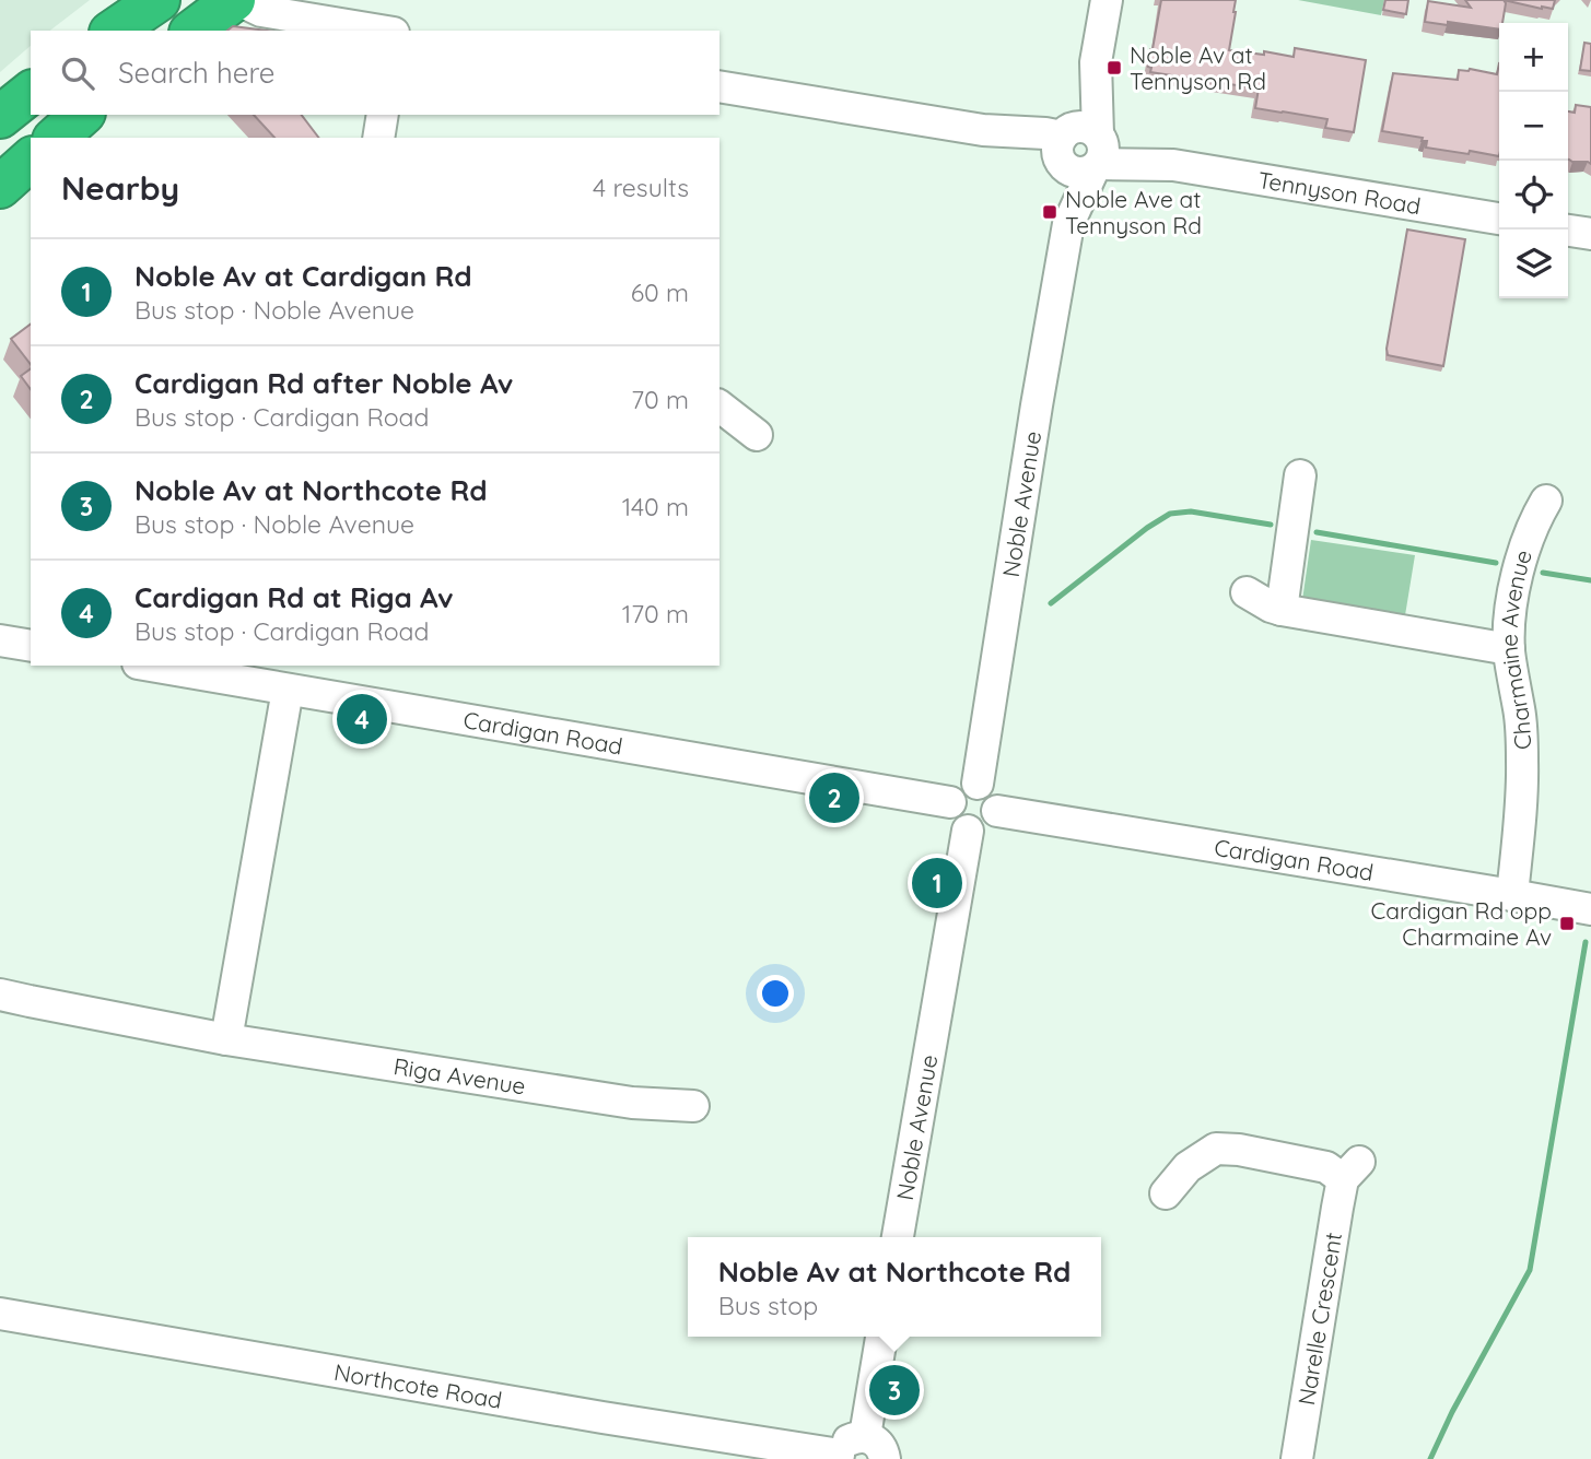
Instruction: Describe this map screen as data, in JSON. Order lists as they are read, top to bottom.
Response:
{
  "streets": {
    "street": [
      "Tennyson Road",
      "Noble Avenue",
      "Charmaine Avenue",
      "Cardigan Road",
      "Riga Avenue",
      "Narelle Crescent",
      "Northcote Road"
    ]
  },
  "crossings": [
    ["Tennyson Road", "Noble Avenue"],
    ["Noble Avenue", "Cardigan Road"],
    ["Charmaine Avenue", "Cardigan Road"]
  ],
  "places": {
    "transit": ["Noble Av at Tennyson Rd", "Noble Ave at Tennyson Rd", "Cardigan Rd opp Charmaine Av"]
  },
  "page": {
    "map_buttons": ["+", "−"],
    "search": "Search here",
    "heading": ["Nearby", "4 results"],
    "list": [
      {
        "mark": "1",
        "name": "Noble Av at Cardigan Rd",
        "note": "Bus stop · Noble Avenue",
        "value": "60 m"
      },
      {
        "mark": "2",
        "name": "Cardigan Rd after Noble Av",
        "note": "Bus stop · Cardigan Road",
        "value": "70 m"
      },
      {
        "mark": "3",
        "name": "Noble Av at Northcote Rd",
        "note": "Bus stop · Noble Avenue",
        "value": "140 m"
      },
      {
        "mark": "4",
        "name": "Cardigan Rd at Riga Av",
        "note": "Bus stop · Cardigan Road",
        "value": "170 m"
      }
    ],
    "pins": [
      "4",
      "2",
      "1",
      "3"
    ],
    "popup": ["Noble Av at Northcote Rd", "Bus stop"]
  }
}
